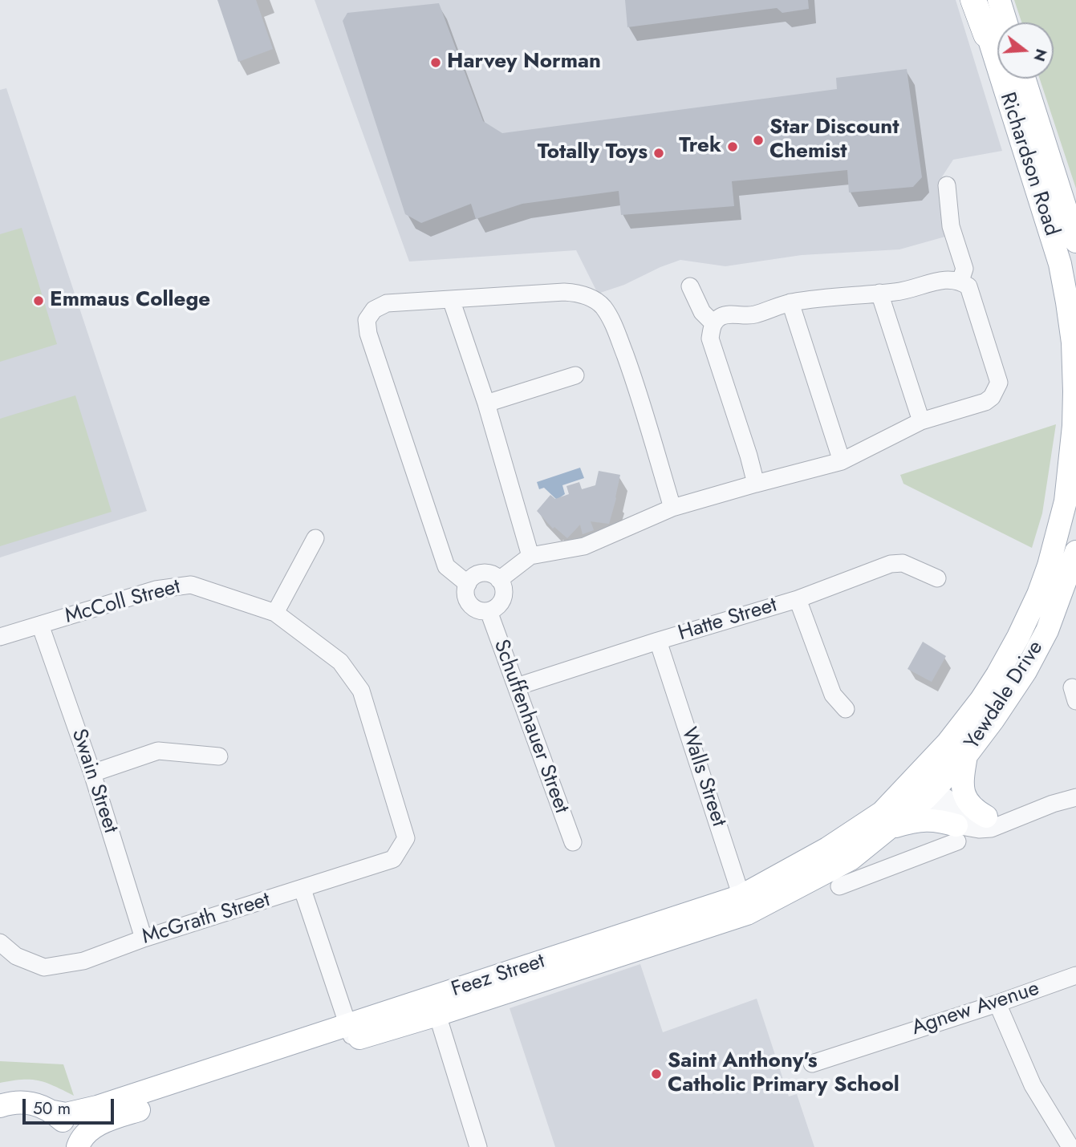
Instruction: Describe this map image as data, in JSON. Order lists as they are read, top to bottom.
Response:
{
  "streets": {
    "main road": ["Richardson Road", "Yewdale Drive", "Feez Street"],
    "street": [
      "McColl Street",
      "Hatte Street",
      "Schuffenhauer Street",
      "Walls Street",
      "Swain Street",
      "McGrath Street",
      "Agnew Avenue"
    ]
  },
  "crossings": [
    ["Richardson Road", "Yewdale Drive"],
    ["McColl Street", "Swain Street"],
    ["McColl Street", "McGrath Street"],
    ["Hatte Street", "Schuffenhauer Street"],
    ["Hatte Street", "Walls Street"],
    ["Yewdale Drive", "Feez Street"],
    ["Walls Street", "Feez Street"],
    ["Swain Street", "McGrath Street"]
  ],
  "places": [
    "Harvey Norman",
    "Star Discount Chemist",
    "Trek",
    "Totally Toys",
    "Emmaus College",
    "Saint Anthony's Catholic Primary School"
  ],
  "scale_bar": "50 m",
  "north": "right"
}
